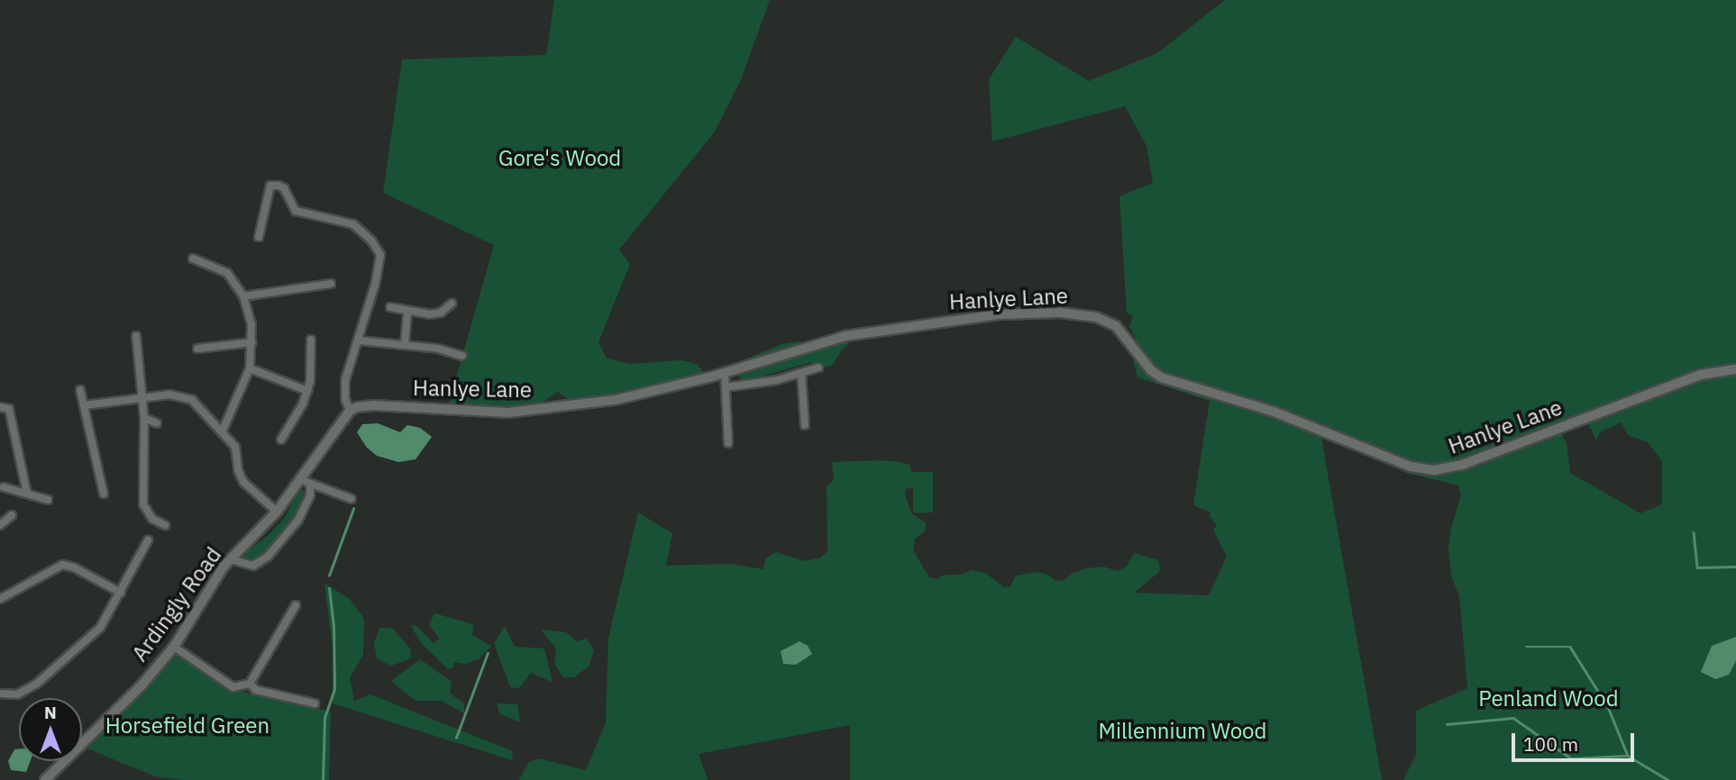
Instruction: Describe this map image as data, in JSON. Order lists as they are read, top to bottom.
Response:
{
  "streets": {
    "street": ["Hanlye Lane", "Ardingly Road"]
  },
  "crossings": [
    ["Hanlye Lane", "Ardingly Road"]
  ],
  "parks": [
    "Gore's Wood",
    "Penland Wood",
    "Horsefield Green",
    "Millennium Wood"
  ],
  "scale_bar": "100 m",
  "north": "top"
}
